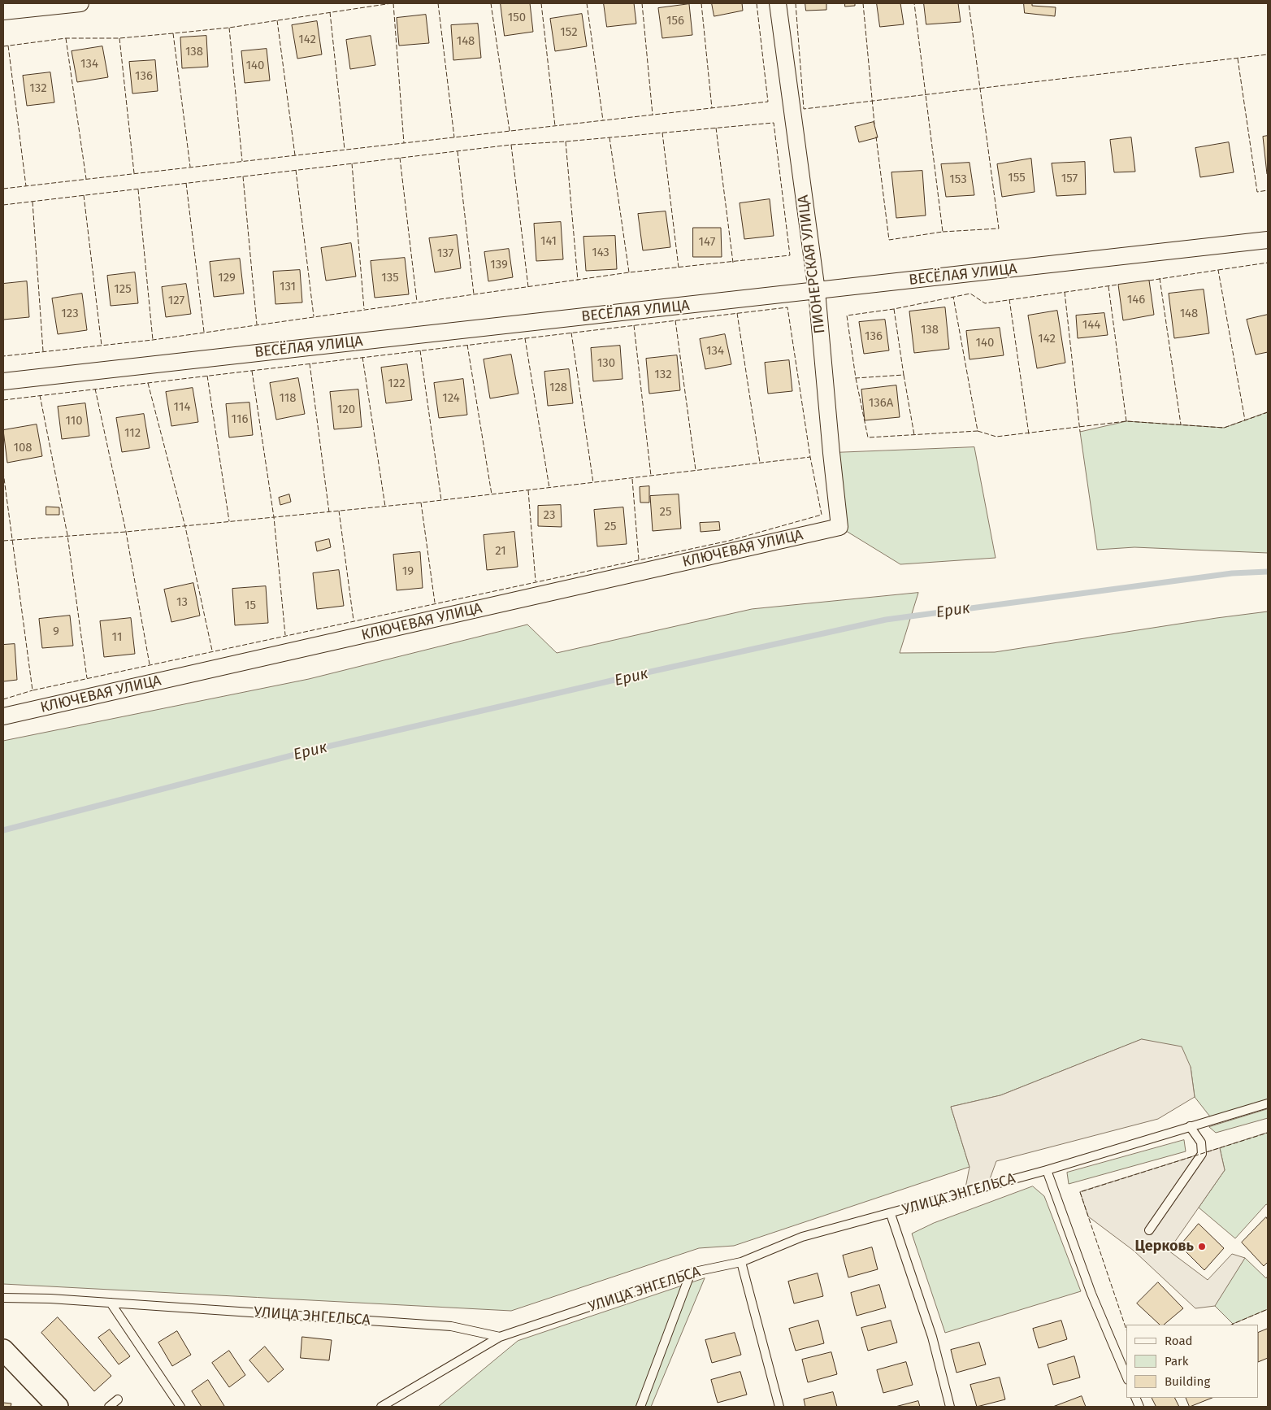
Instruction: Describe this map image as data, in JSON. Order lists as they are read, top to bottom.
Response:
{
  "streets": {
    "street": ["ПИОНЕРСКАЯ УЛИЦА", "ВЕСЁЛАЯ УЛИЦА", "КЛЮЧЕВАЯ УЛИЦА"],
    "lane": ["УЛИЦА ЭНГЕЛЬСА"]
  },
  "crossings": [
    ["ПИОНЕРСКАЯ УЛИЦА", "ВЕСЁЛАЯ УЛИЦА"],
    ["ПИОНЕРСКАЯ УЛИЦА", "КЛЮЧЕВАЯ УЛИЦА"]
  ],
  "water": ["Ерик"],
  "places": ["Церковь"],
  "house_numbers": [
    "150",
    "156",
    "152",
    "142",
    "148",
    "138",
    "134",
    "140",
    "136",
    "132",
    "155",
    "157",
    "153",
    "141",
    "147",
    "143",
    "137",
    "139",
    "129",
    "135",
    "131",
    "125",
    "146",
    "127",
    "123",
    "148",
    "144",
    "138",
    "136",
    "142",
    "140",
    "134",
    "130",
    "132",
    "122",
    "128",
    "118",
    "124",
    "136А",
    "114",
    "120",
    "116",
    "110",
    "112",
    "108",
    "25",
    "23",
    "25",
    "21",
    "19",
    "13",
    "15",
    "9",
    "11"
  ],
  "legend": ["Road", "Park", "Building"]
}
